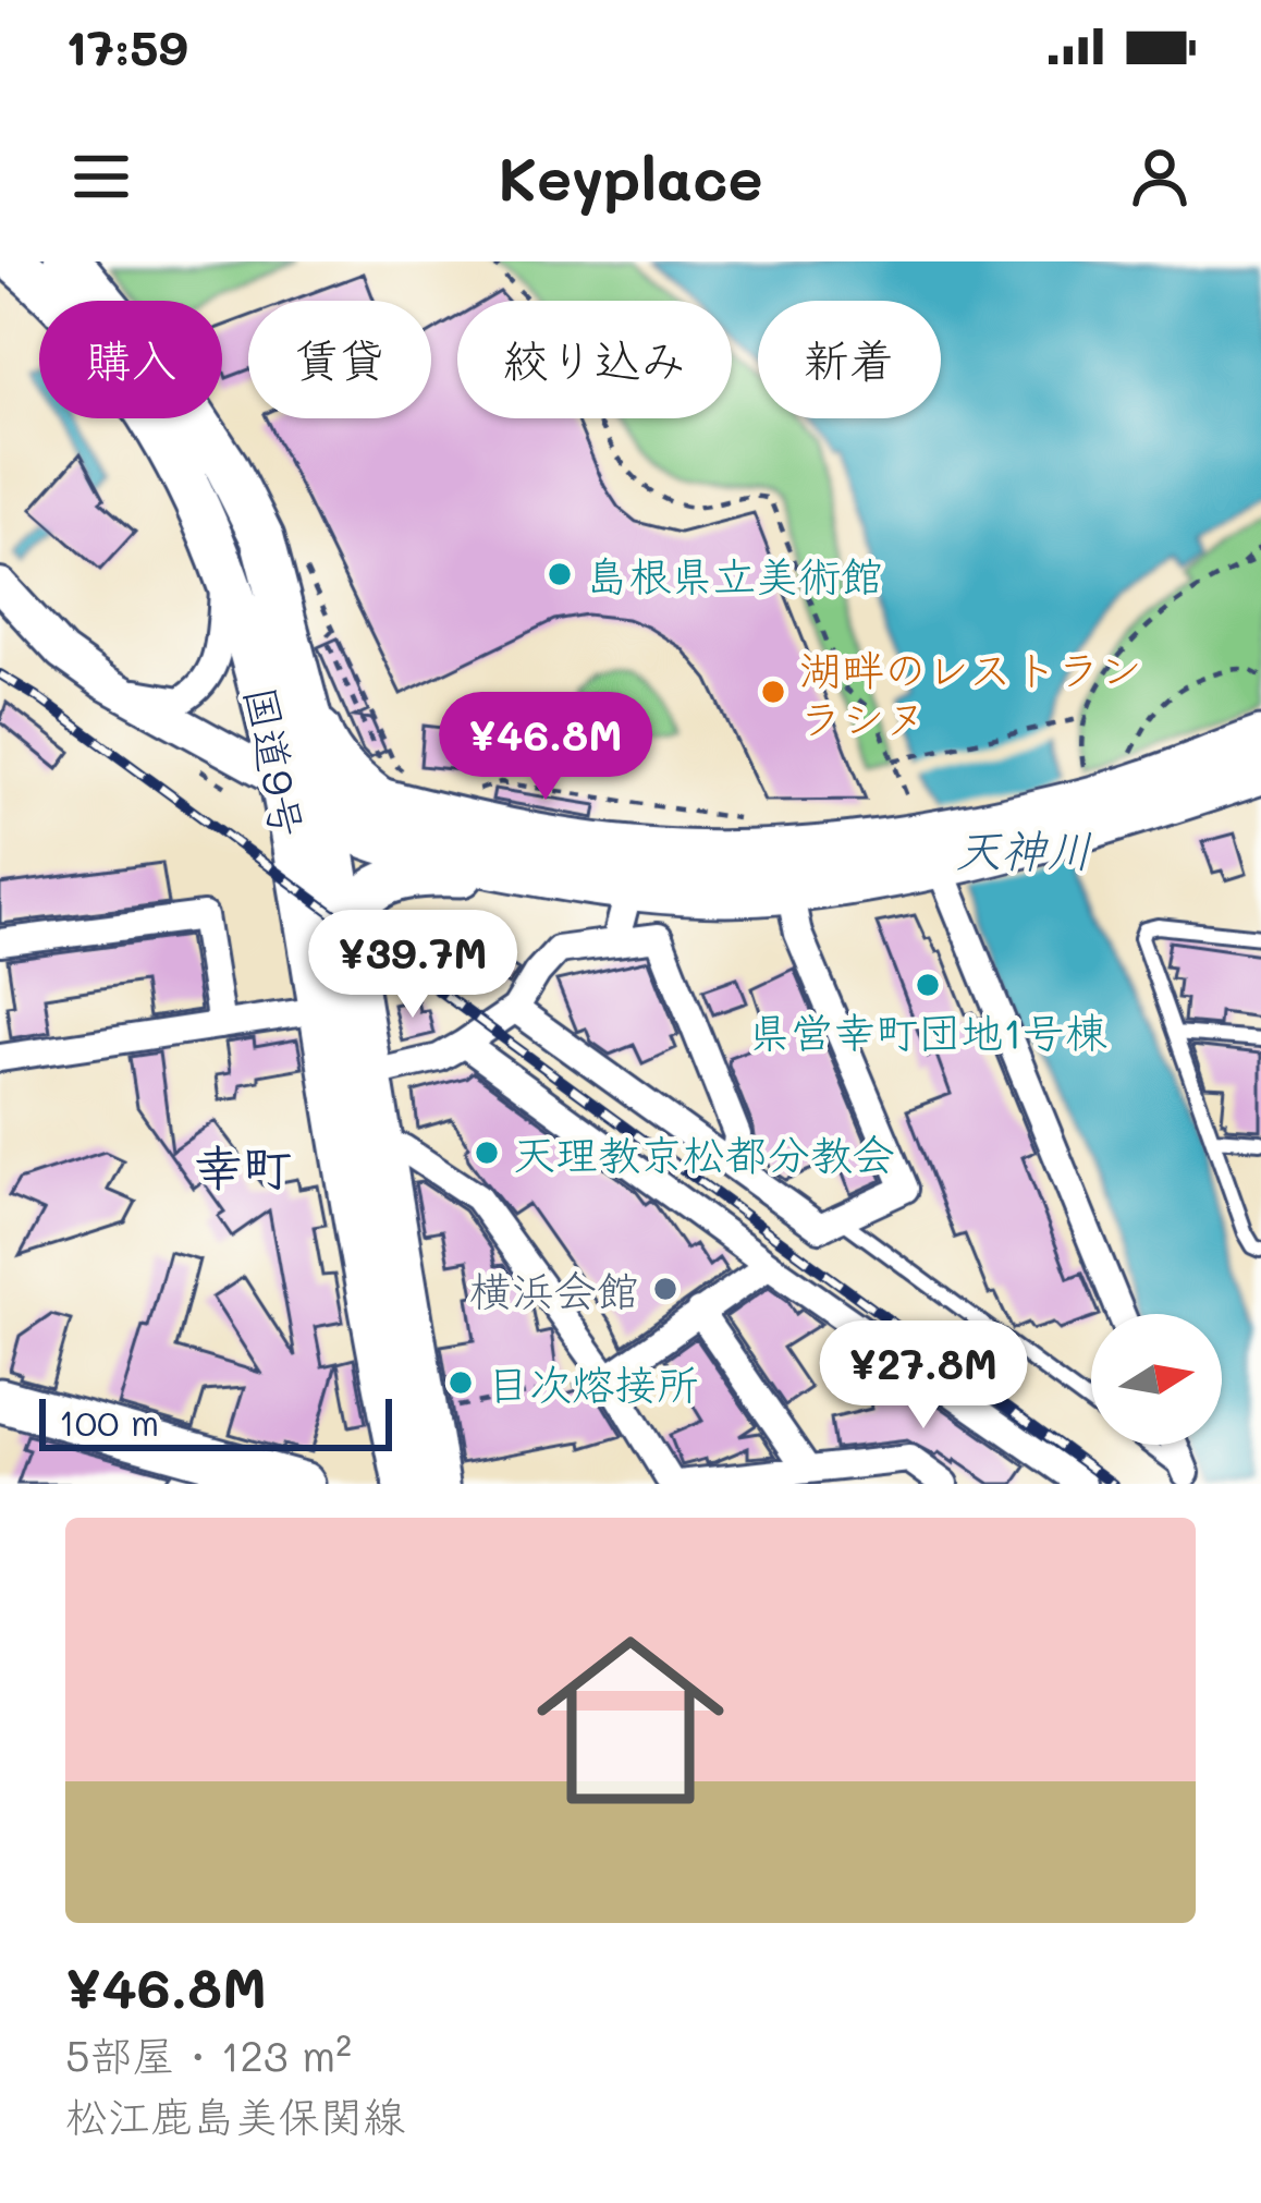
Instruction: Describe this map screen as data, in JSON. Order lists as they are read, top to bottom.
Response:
{
  "streets": {
    "main road": ["国道9号"]
  },
  "districts": ["幸町"],
  "water": ["天神川"],
  "places": [
    "島根県立美術館",
    "湖畔のレストラン ラシヌ",
    "県営幸町団地1号棟",
    "天理教京松都分教会",
    "横浜会館",
    "目次熔接所"
  ],
  "scale_bar": "100 m",
  "north": "right",
  "page": {
    "status": "17:59",
    "header": "Keyplace",
    "chip": [
      "購入",
      "賃貸",
      "絞り込み",
      "新着"
    ],
    "price": ["¥46.8M", "¥39.7M", "¥27.8M"],
    "scale": "100 m",
    "list": [
      {
        "name": "¥46.8M",
        "note": "5部屋 · 123 m² · 松江鹿島美保関線"
      }
    ]
  }
}
